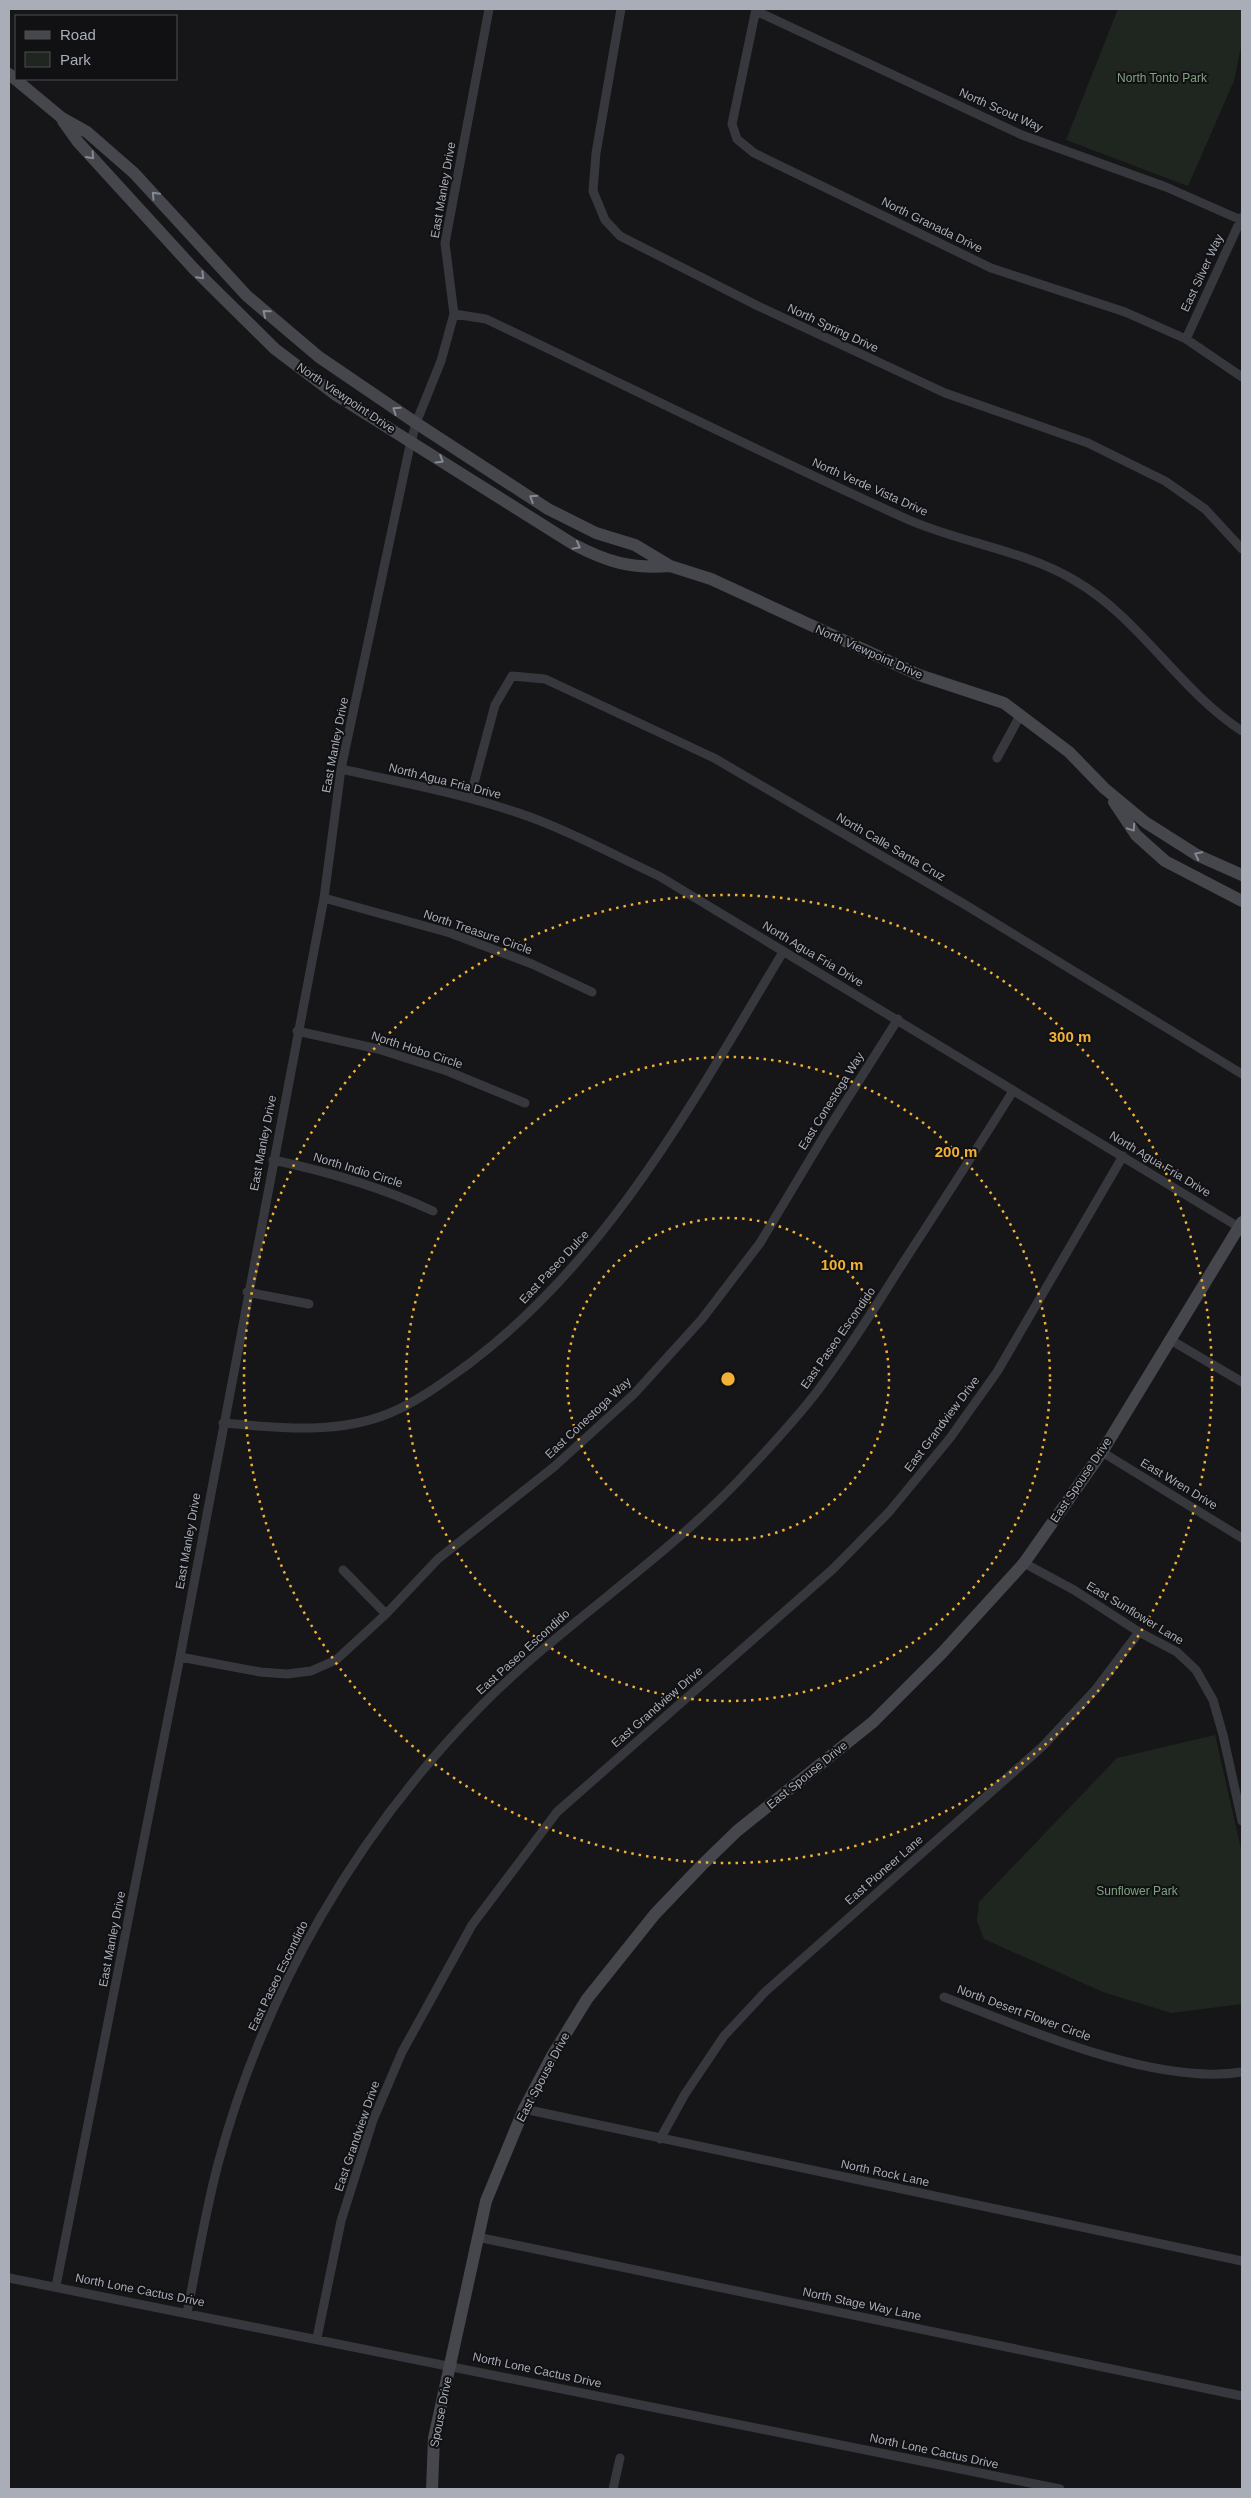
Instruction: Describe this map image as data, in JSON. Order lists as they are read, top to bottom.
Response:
{
  "streets": {
    "main road": ["North Viewpoint Drive", "East Spouse Drive", "Spouse Drive"],
    "street": [
      "North Scout Way",
      "East Manley Drive",
      "North Granada Drive",
      "East Silver Way",
      "North Spring Drive",
      "North Verde Vista Drive",
      "North Agua Fria Drive",
      "North Calle Santa Cruz",
      "North Treasure Circle",
      "North Hobo Circle",
      "East Conestoga Way",
      "North Indio Circle",
      "East Paseo Dulce",
      "East Paseo Escondido",
      "East Grandview Drive",
      "East Wren Drive",
      "East Sunflower Lane",
      "East Pioneer Lane",
      "North Desert Flower Circle",
      "North Rock Lane",
      "North Lone Cactus Drive",
      "North Stage Way Lane"
    ]
  },
  "crossings": [
    ["North Scout Way", "North Granada Drive"],
    ["North Scout Way", "East Silver Way"],
    ["East Manley Drive", "North Viewpoint Drive"],
    ["East Manley Drive", "North Verde Vista Drive"],
    ["East Manley Drive", "North Agua Fria Drive"],
    ["East Manley Drive", "North Treasure Circle"],
    ["East Manley Drive", "North Hobo Circle"],
    ["East Manley Drive", "East Conestoga Way"],
    ["East Manley Drive", "North Indio Circle"],
    ["East Manley Drive", "East Paseo Dulce"],
    ["East Manley Drive", "North Lone Cactus Drive"],
    ["North Granada Drive", "East Silver Way"],
    ["North Agua Fria Drive", "North Calle Santa Cruz"],
    ["North Agua Fria Drive", "East Conestoga Way"],
    ["North Agua Fria Drive", "East Paseo Dulce"],
    ["North Agua Fria Drive", "East Paseo Escondido"],
    ["North Agua Fria Drive", "East Grandview Drive"],
    ["North Agua Fria Drive", "East Spouse Drive"],
    ["East Paseo Escondido", "North Lone Cactus Drive"],
    ["East Grandview Drive", "North Lone Cactus Drive"],
    ["East Spouse Drive", "East Wren Drive"],
    ["East Spouse Drive", "East Sunflower Lane"],
    ["East Spouse Drive", "North Rock Lane"],
    ["East Spouse Drive", "North Lone Cactus Drive"],
    ["East Spouse Drive", "North Stage Way Lane"],
    ["East Spouse Drive", "Spouse Drive"],
    ["East Sunflower Lane", "East Pioneer Lane"],
    ["East Pioneer Lane", "North Rock Lane"],
    ["North Lone Cactus Drive", "Spouse Drive"]
  ],
  "parks": ["North Tonto Park", "Sunflower Park"],
  "legend": ["Road", "Park"],
  "rings": ["300 m", "200 m", "100 m"]
}
